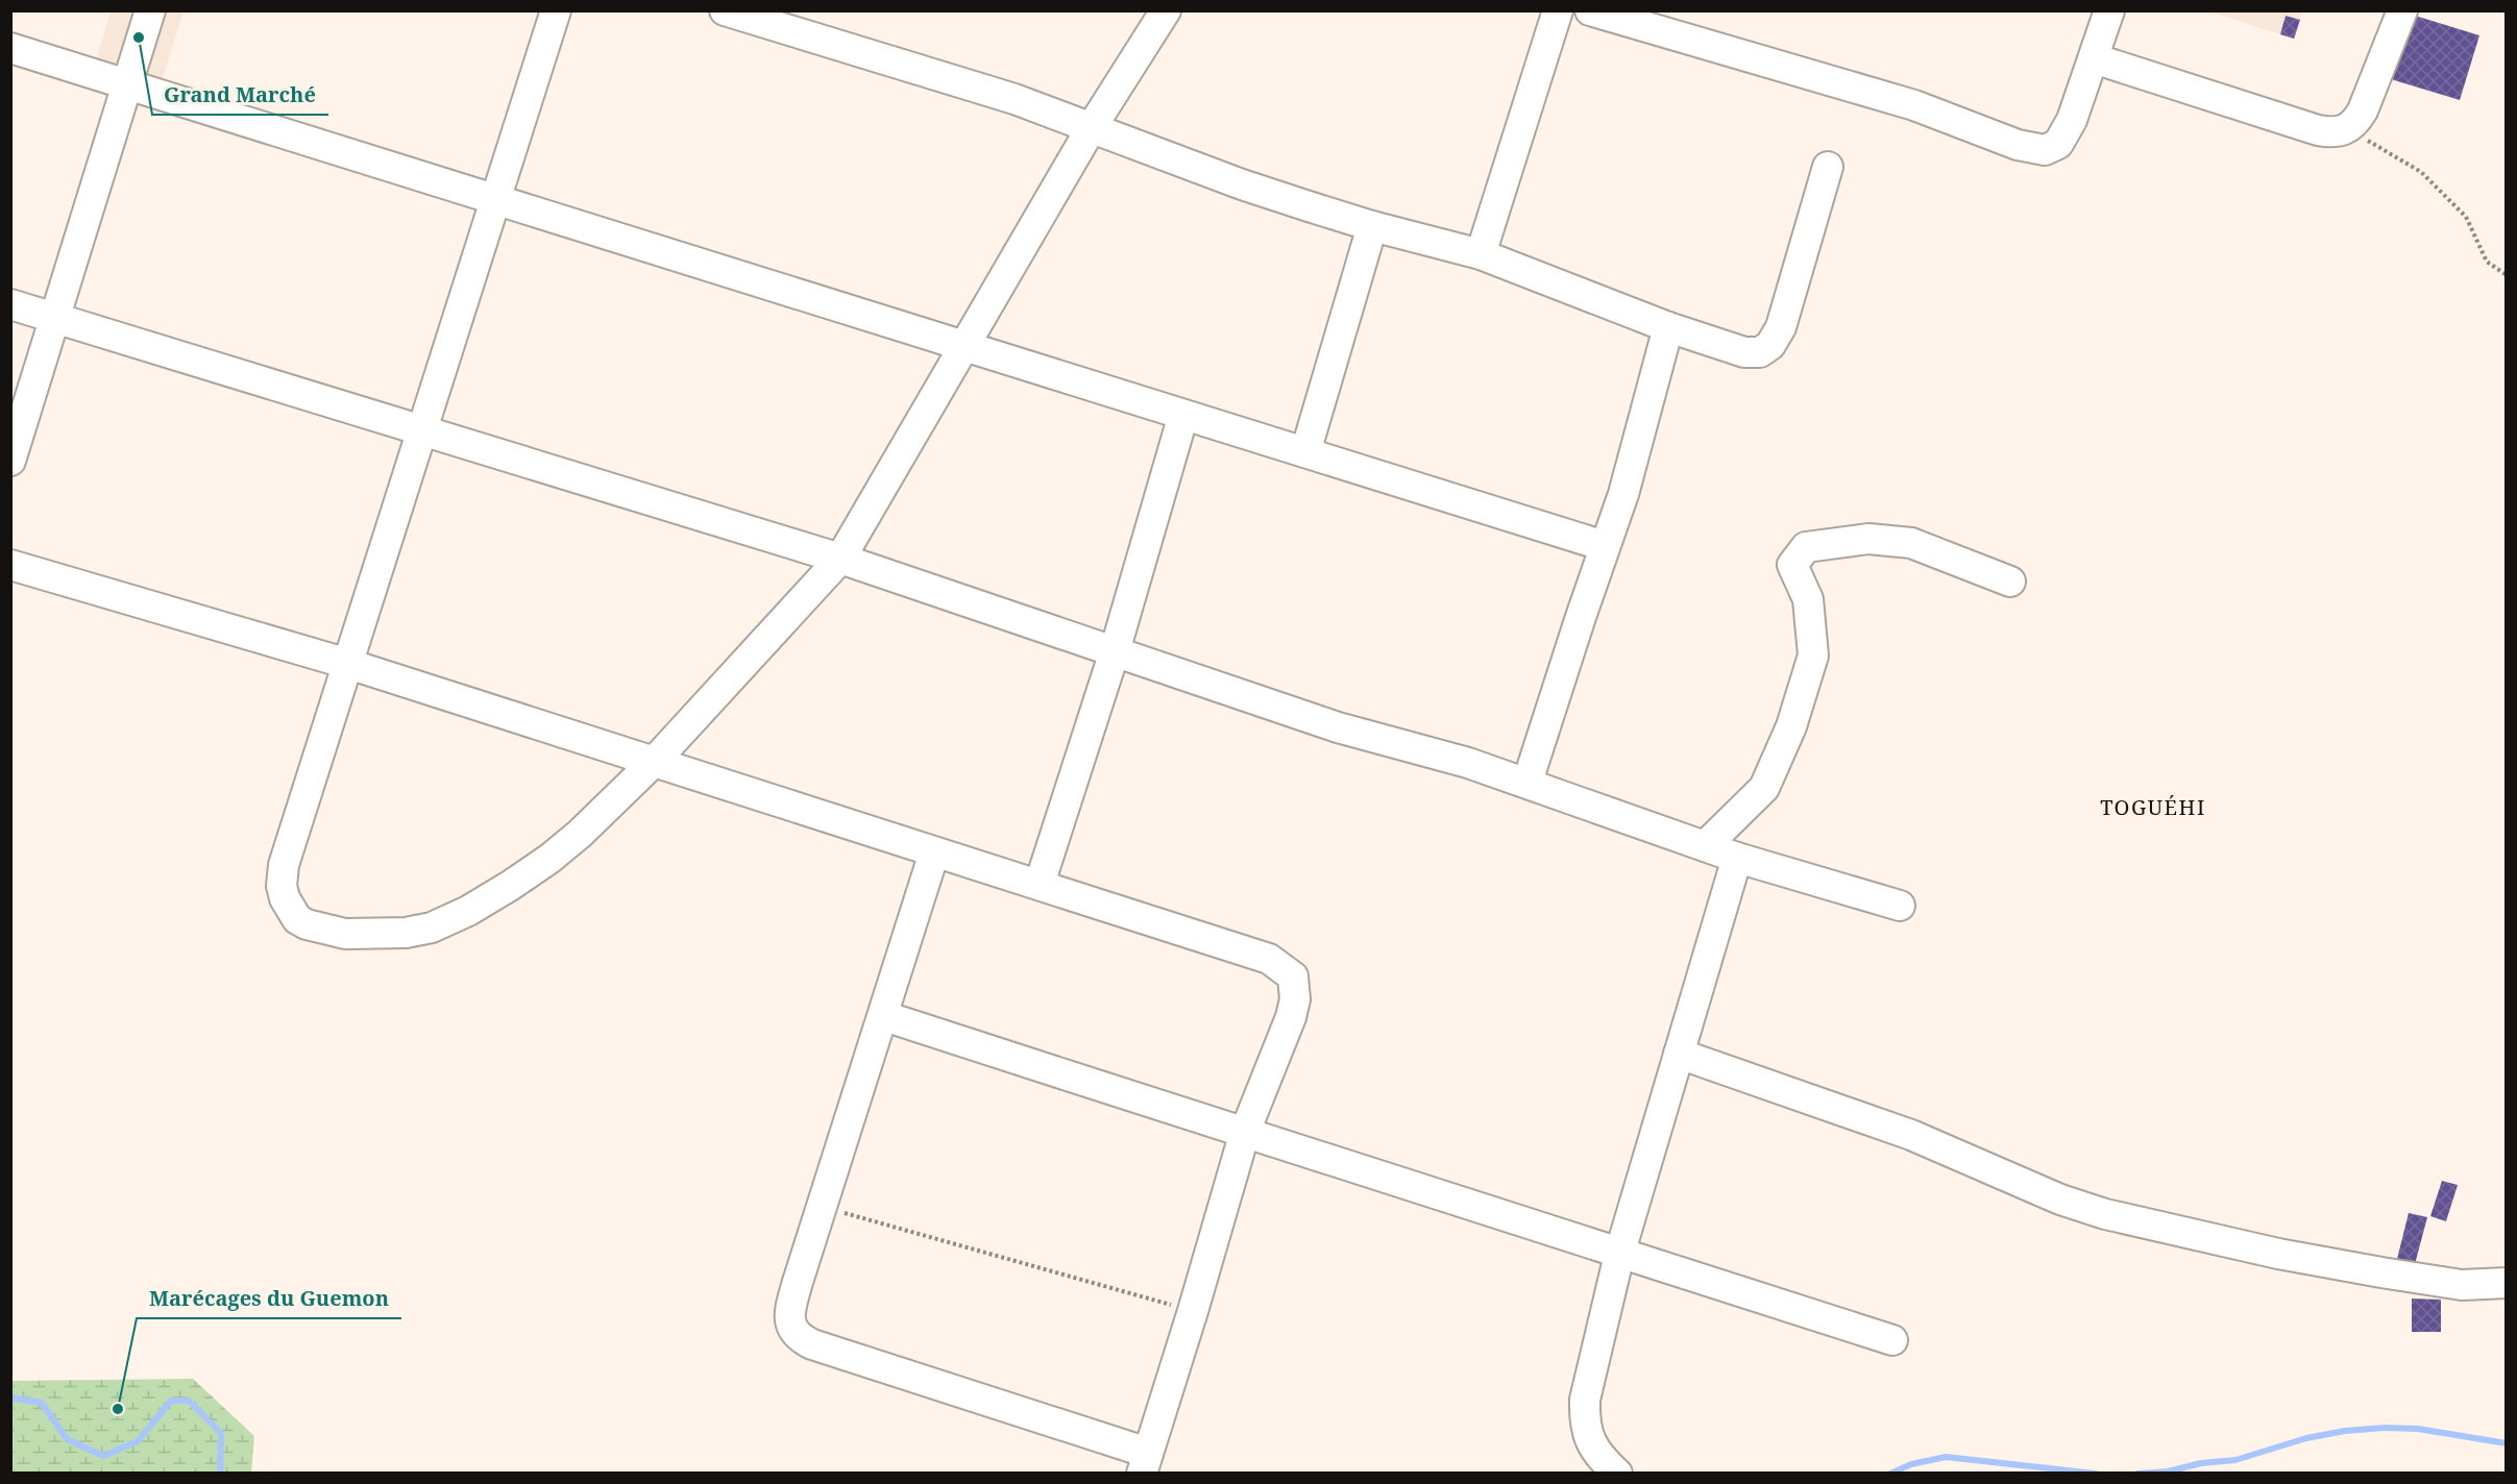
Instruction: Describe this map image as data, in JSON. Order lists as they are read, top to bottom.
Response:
{
  "districts": ["TOGUÉHI"],
  "places": ["Grand Marché", "Marécages du Guemon"]
}
